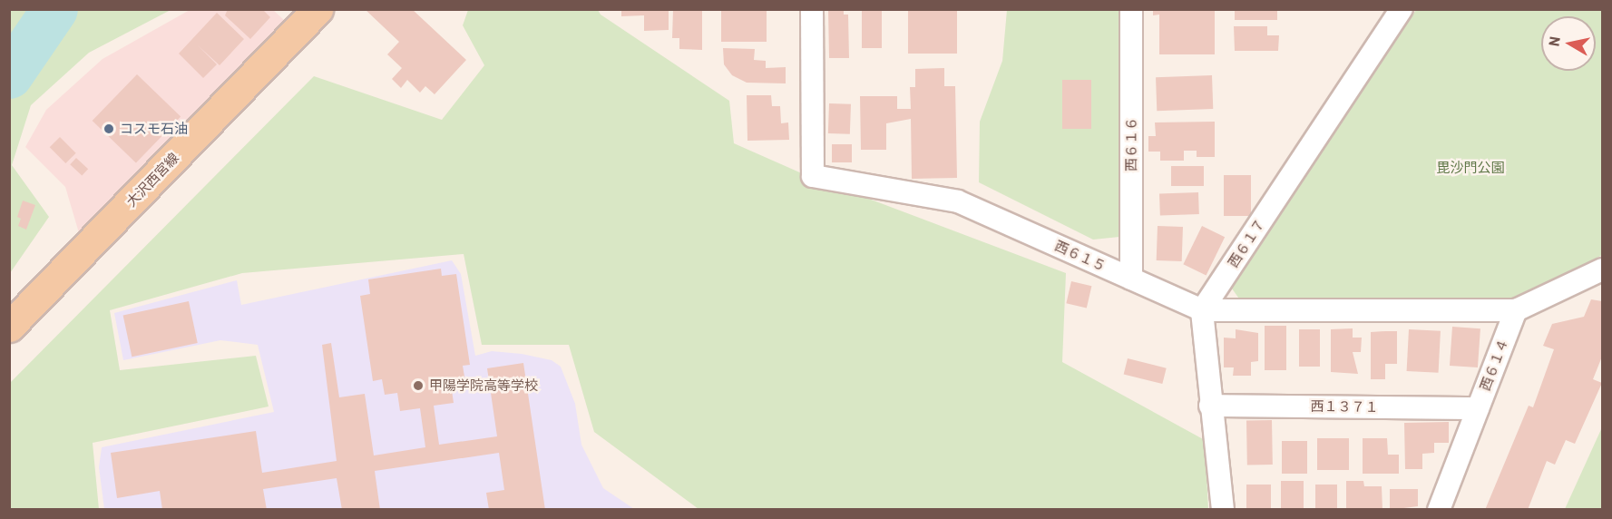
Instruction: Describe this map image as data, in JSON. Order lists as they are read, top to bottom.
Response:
{
  "streets": {
    "main road": ["大沢西宮線"],
    "street": [
      "西６１６",
      "西６１７",
      "西６１５",
      "西６１４",
      "西１３７１"
    ]
  },
  "crossings": [
    ["西６１６", "西６１５"],
    ["西６１７", "西６１５"],
    ["西６１５", "西６１４"],
    ["西６１４", "西１３７１"]
  ],
  "parks": ["毘沙門公園"],
  "places": ["コスモ石油", "甲陽学院高等学校"],
  "north": "left"
}
